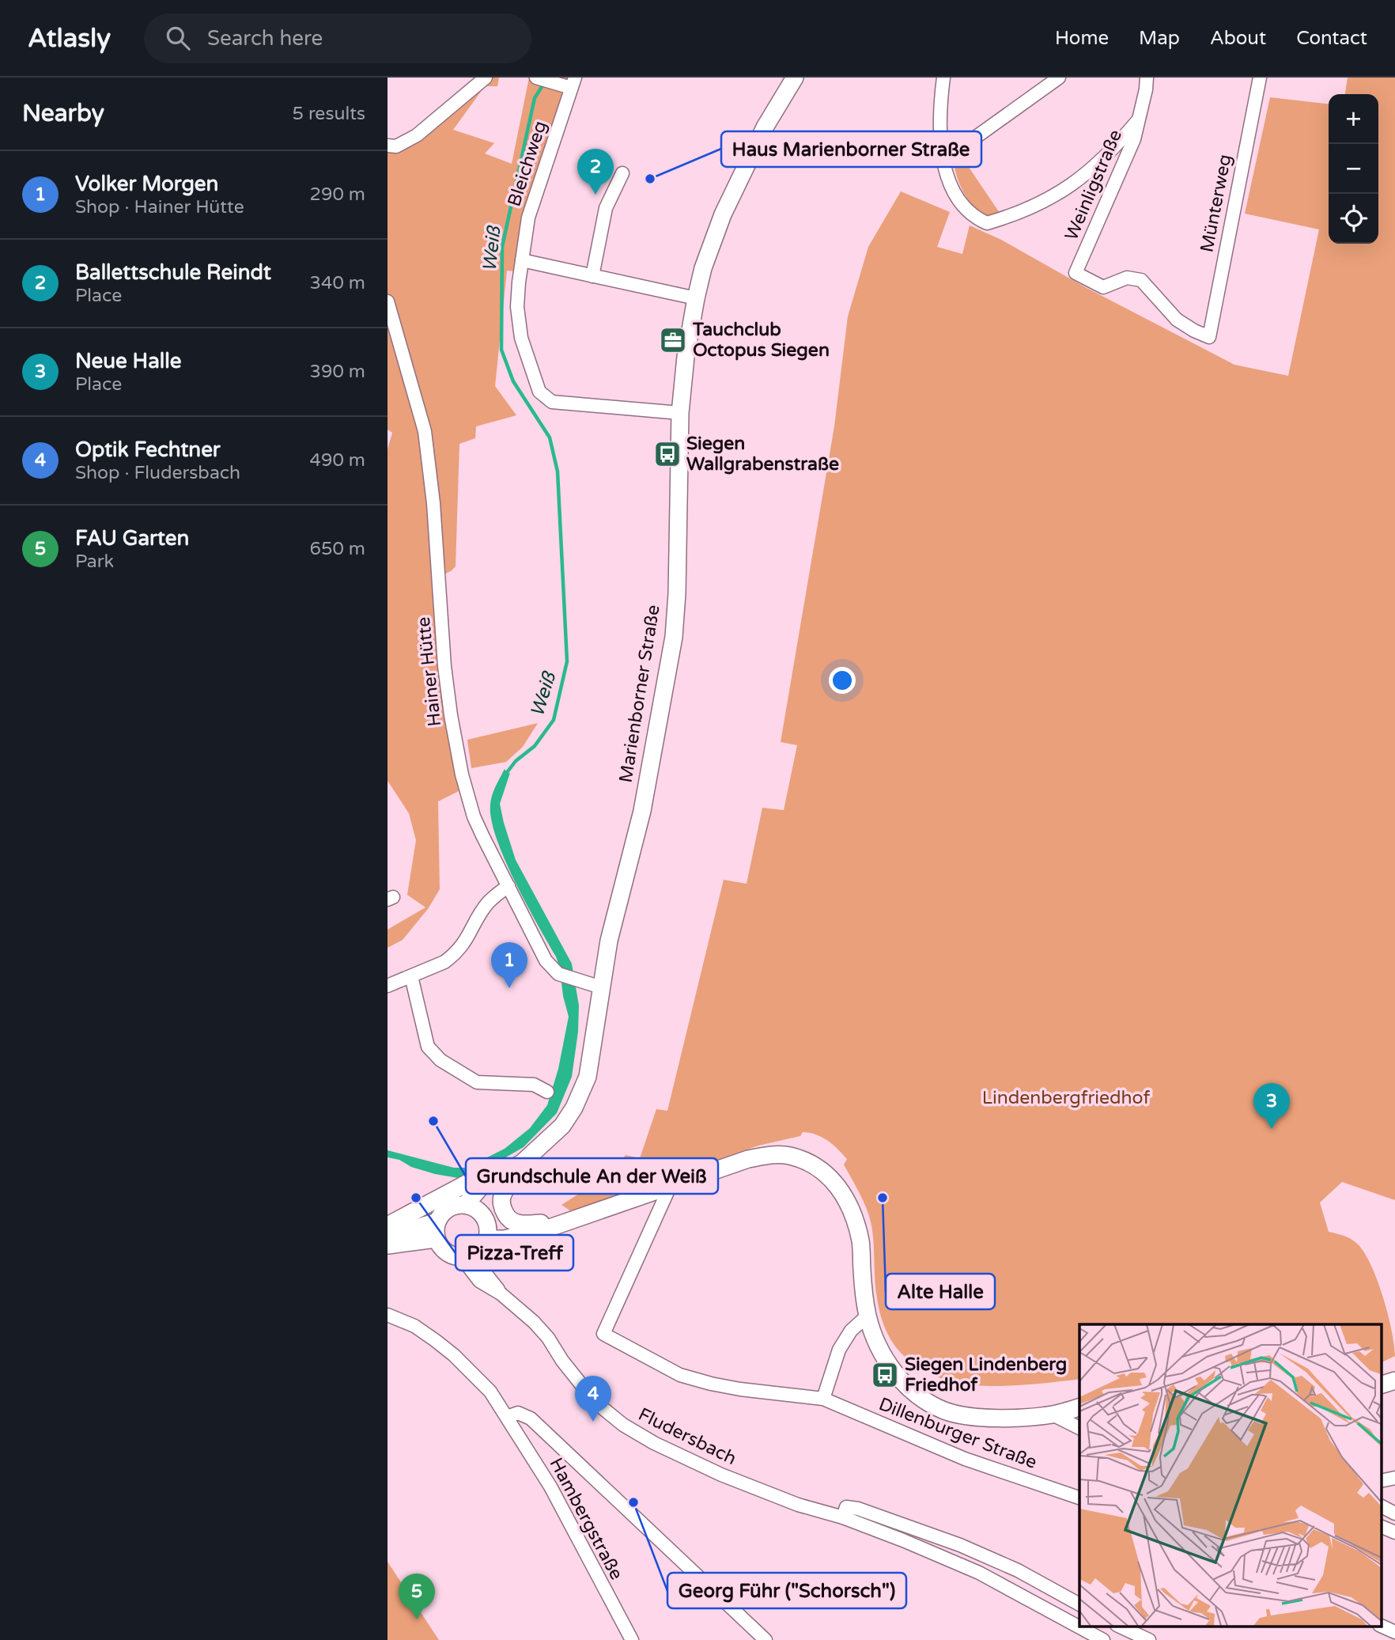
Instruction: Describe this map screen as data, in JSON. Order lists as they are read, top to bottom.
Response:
{
  "streets": {
    "main road": ["Marienborner Straße"],
    "street": [
      "Bleichweg",
      "Weinligstraße",
      "Münterweg",
      "Hainer Hütte",
      "Dillenburger Straße",
      "Fludersbach",
      "Hambergstraße"
    ]
  },
  "crossings": [
    ["Bleichweg", "Marienborner Straße"],
    ["Weinligstraße", "Münterweg"],
    ["Hainer Hütte", "Marienborner Straße"],
    ["Marienborner Straße", "Fludersbach"]
  ],
  "water": ["Weiß"],
  "parks": ["Lindenbergfriedhof"],
  "places": {
    "other": [
      "Haus Marienborner Straße",
      "Grundschule An der Weiß",
      "Pizza-Treff",
      "Alte Halle",
      "Georg Führ (\"Schorsch\")"
    ],
    "office": ["Tauchclub Octopus Siegen"],
    "bus stop": ["Siegen Wallgrabenstraße", "Siegen Lindenberg Friedhof"]
  },
  "page": {
    "header": "Atlasly",
    "search": "Search here",
    "nav": [
      "Home",
      "Map",
      "About",
      "Contact"
    ],
    "heading": ["Nearby", "5 results"],
    "map_buttons": ["+", "−"],
    "pins": [
      "2",
      "1",
      "3",
      "4",
      "5"
    ],
    "list": [
      {
        "mark": "1",
        "name": "Volker Morgen",
        "note": "Shop · Hainer Hütte",
        "value": "290 m"
      },
      {
        "mark": "2",
        "name": "Ballettschule Reindt",
        "note": "Place",
        "value": "340 m"
      },
      {
        "mark": "3",
        "name": "Neue Halle",
        "note": "Place",
        "value": "390 m"
      },
      {
        "mark": "4",
        "name": "Optik Fechtner",
        "note": "Shop · Fludersbach",
        "value": "490 m"
      },
      {
        "mark": "5",
        "name": "FAU Garten",
        "note": "Park",
        "value": "650 m"
      }
    ]
  }
}
